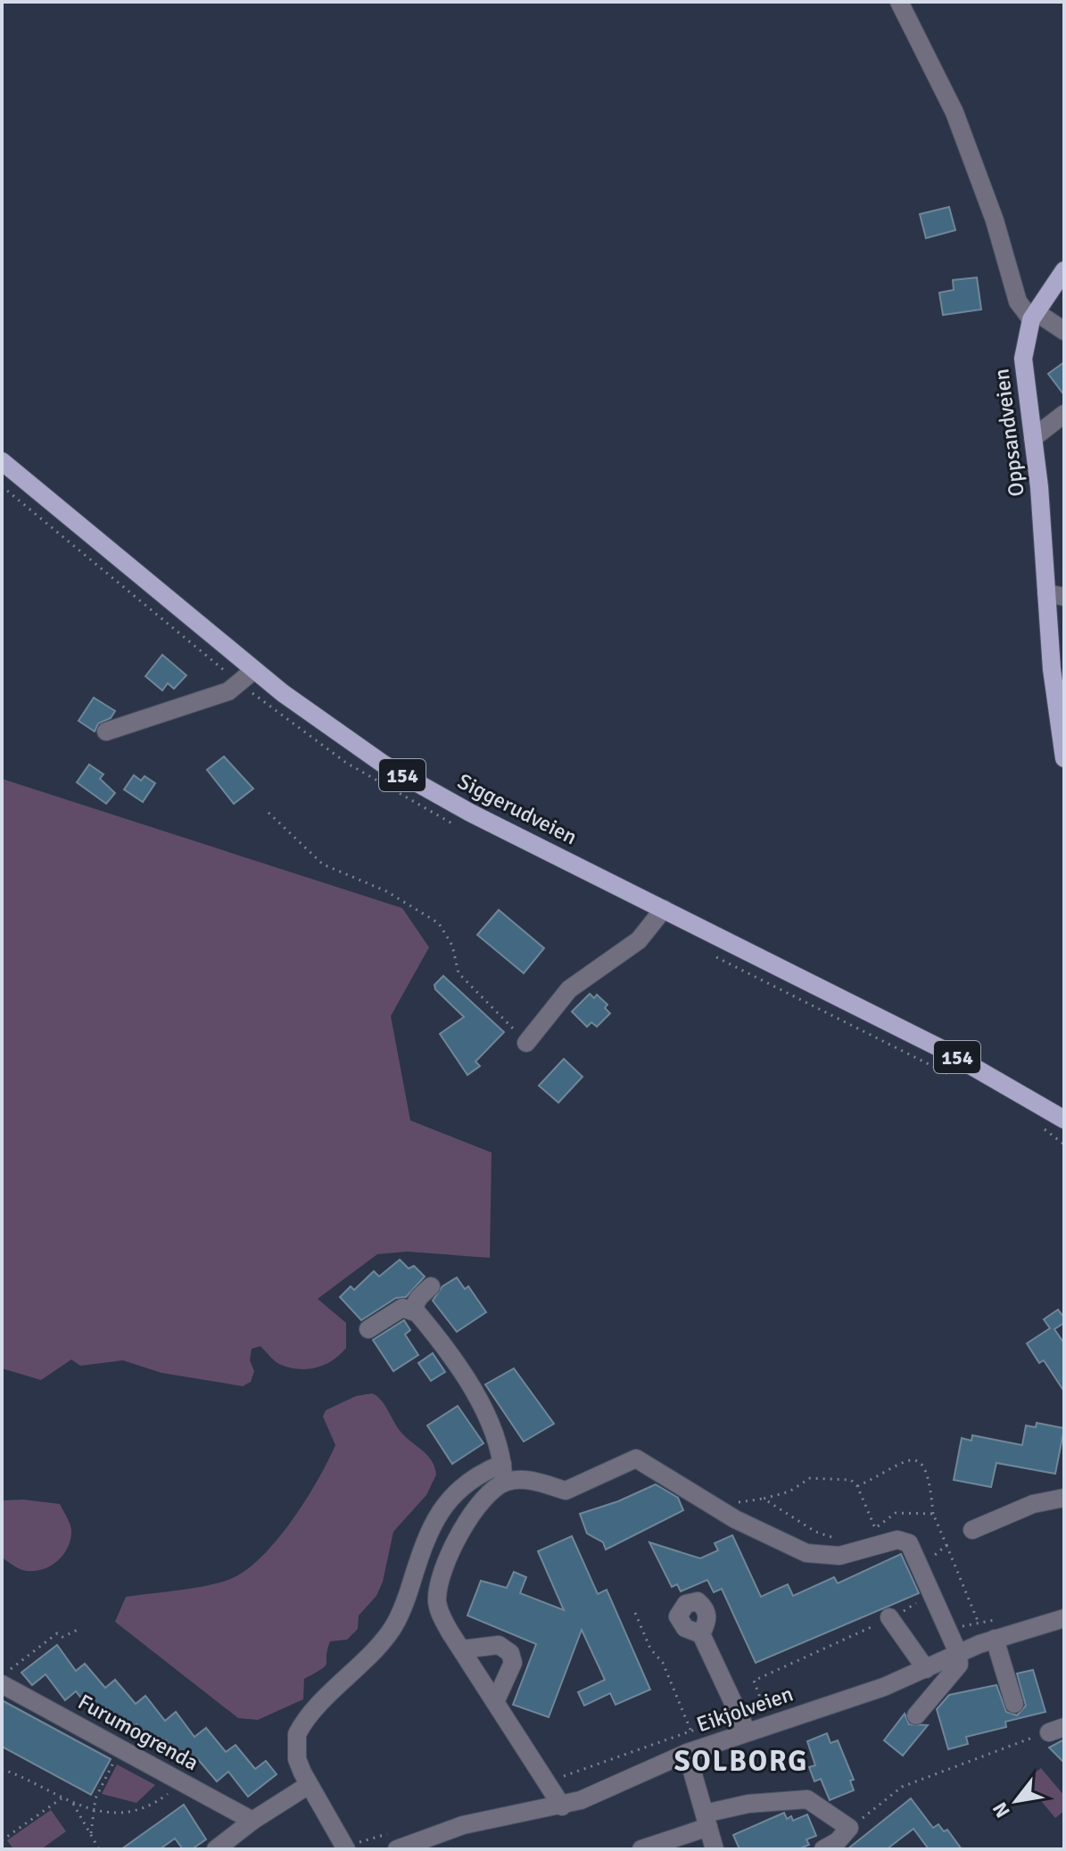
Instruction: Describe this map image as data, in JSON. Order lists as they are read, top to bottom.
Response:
{
  "streets": {
    "main road": ["Oppsandveien", "154", "Siggerudveien"],
    "street": ["Eikjolveien", "Furumogrenda"]
  },
  "districts": ["SOLBORG"],
  "north": "bottom left"
}
